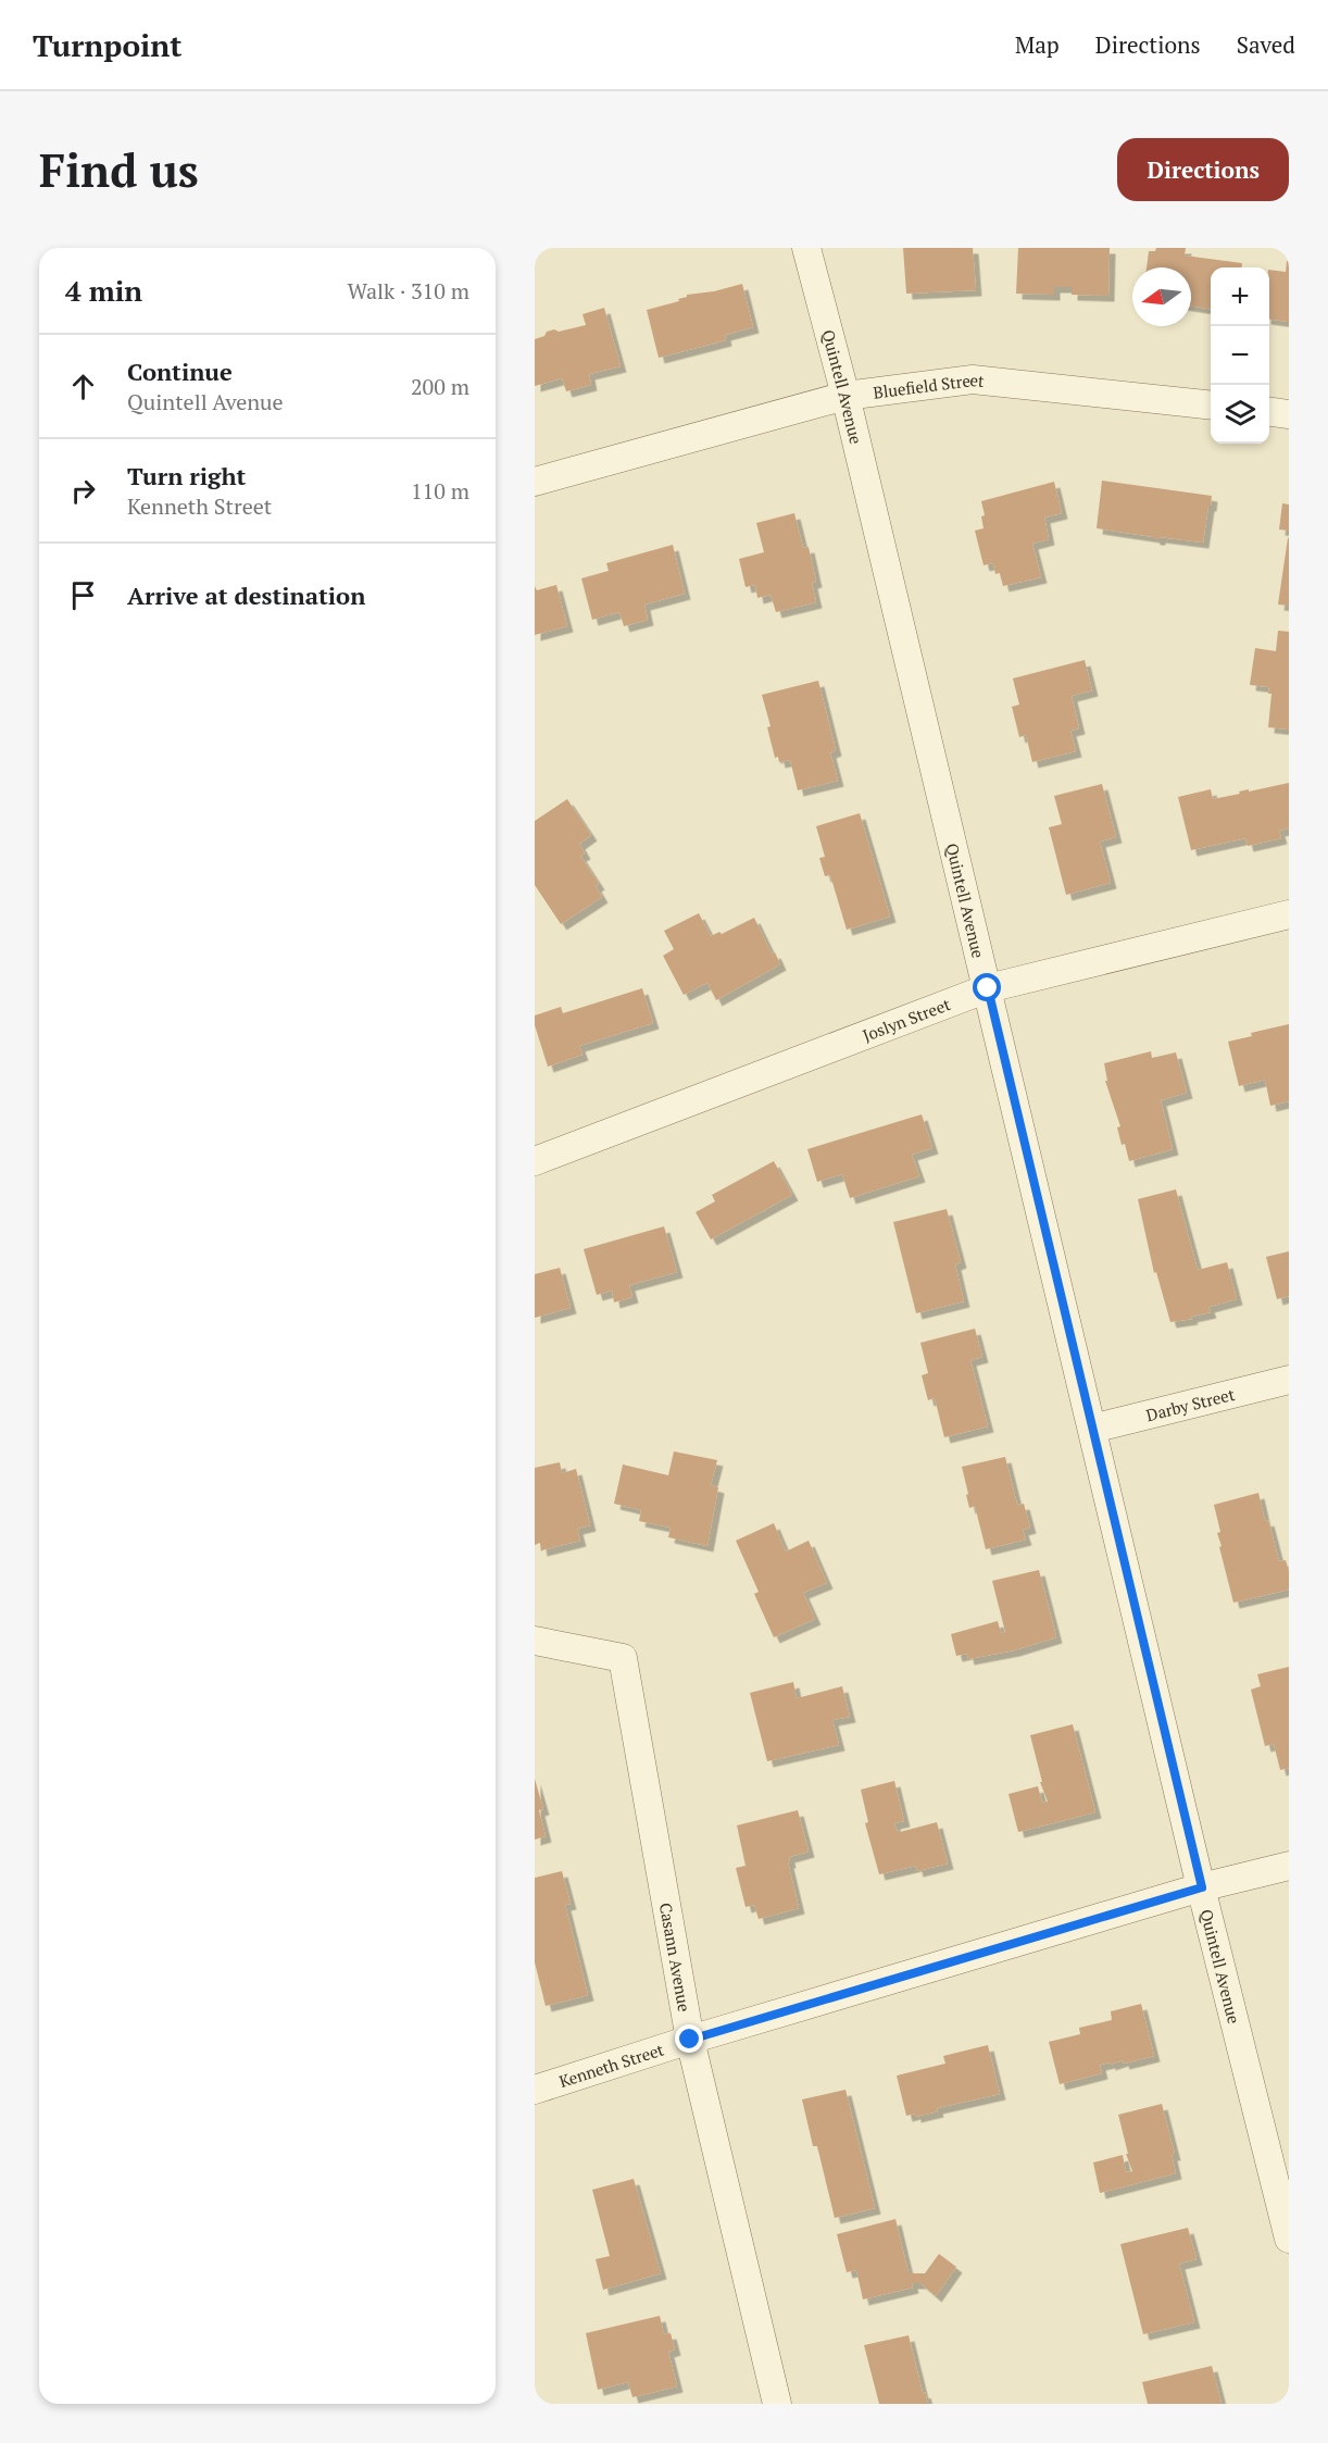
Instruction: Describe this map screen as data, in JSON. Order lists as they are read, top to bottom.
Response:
{
  "streets": {
    "street": [
      "Quintell Avenue",
      "Bluefield Street",
      "Joslyn Street",
      "Darby Street",
      "Casann Avenue",
      "Kenneth Street"
    ]
  },
  "crossings": [
    ["Quintell Avenue", "Bluefield Street"],
    ["Quintell Avenue", "Joslyn Street"],
    ["Quintell Avenue", "Darby Street"],
    ["Quintell Avenue", "Kenneth Street"],
    ["Casann Avenue", "Kenneth Street"]
  ],
  "north": "left",
  "page": {
    "header": "Turnpoint",
    "nav": ["Map", "Directions", "Saved"],
    "buttons": "Directions",
    "title": "Find us",
    "heading": ["4 min", "Walk · 310 m"],
    "map_buttons": ["+", "−"],
    "list": [
      ["Continue", "Quintell Avenue", "200 m"],
      ["Turn right", "Kenneth Street", "110 m"],
      "Arrive at destination"
    ]
  }
}
